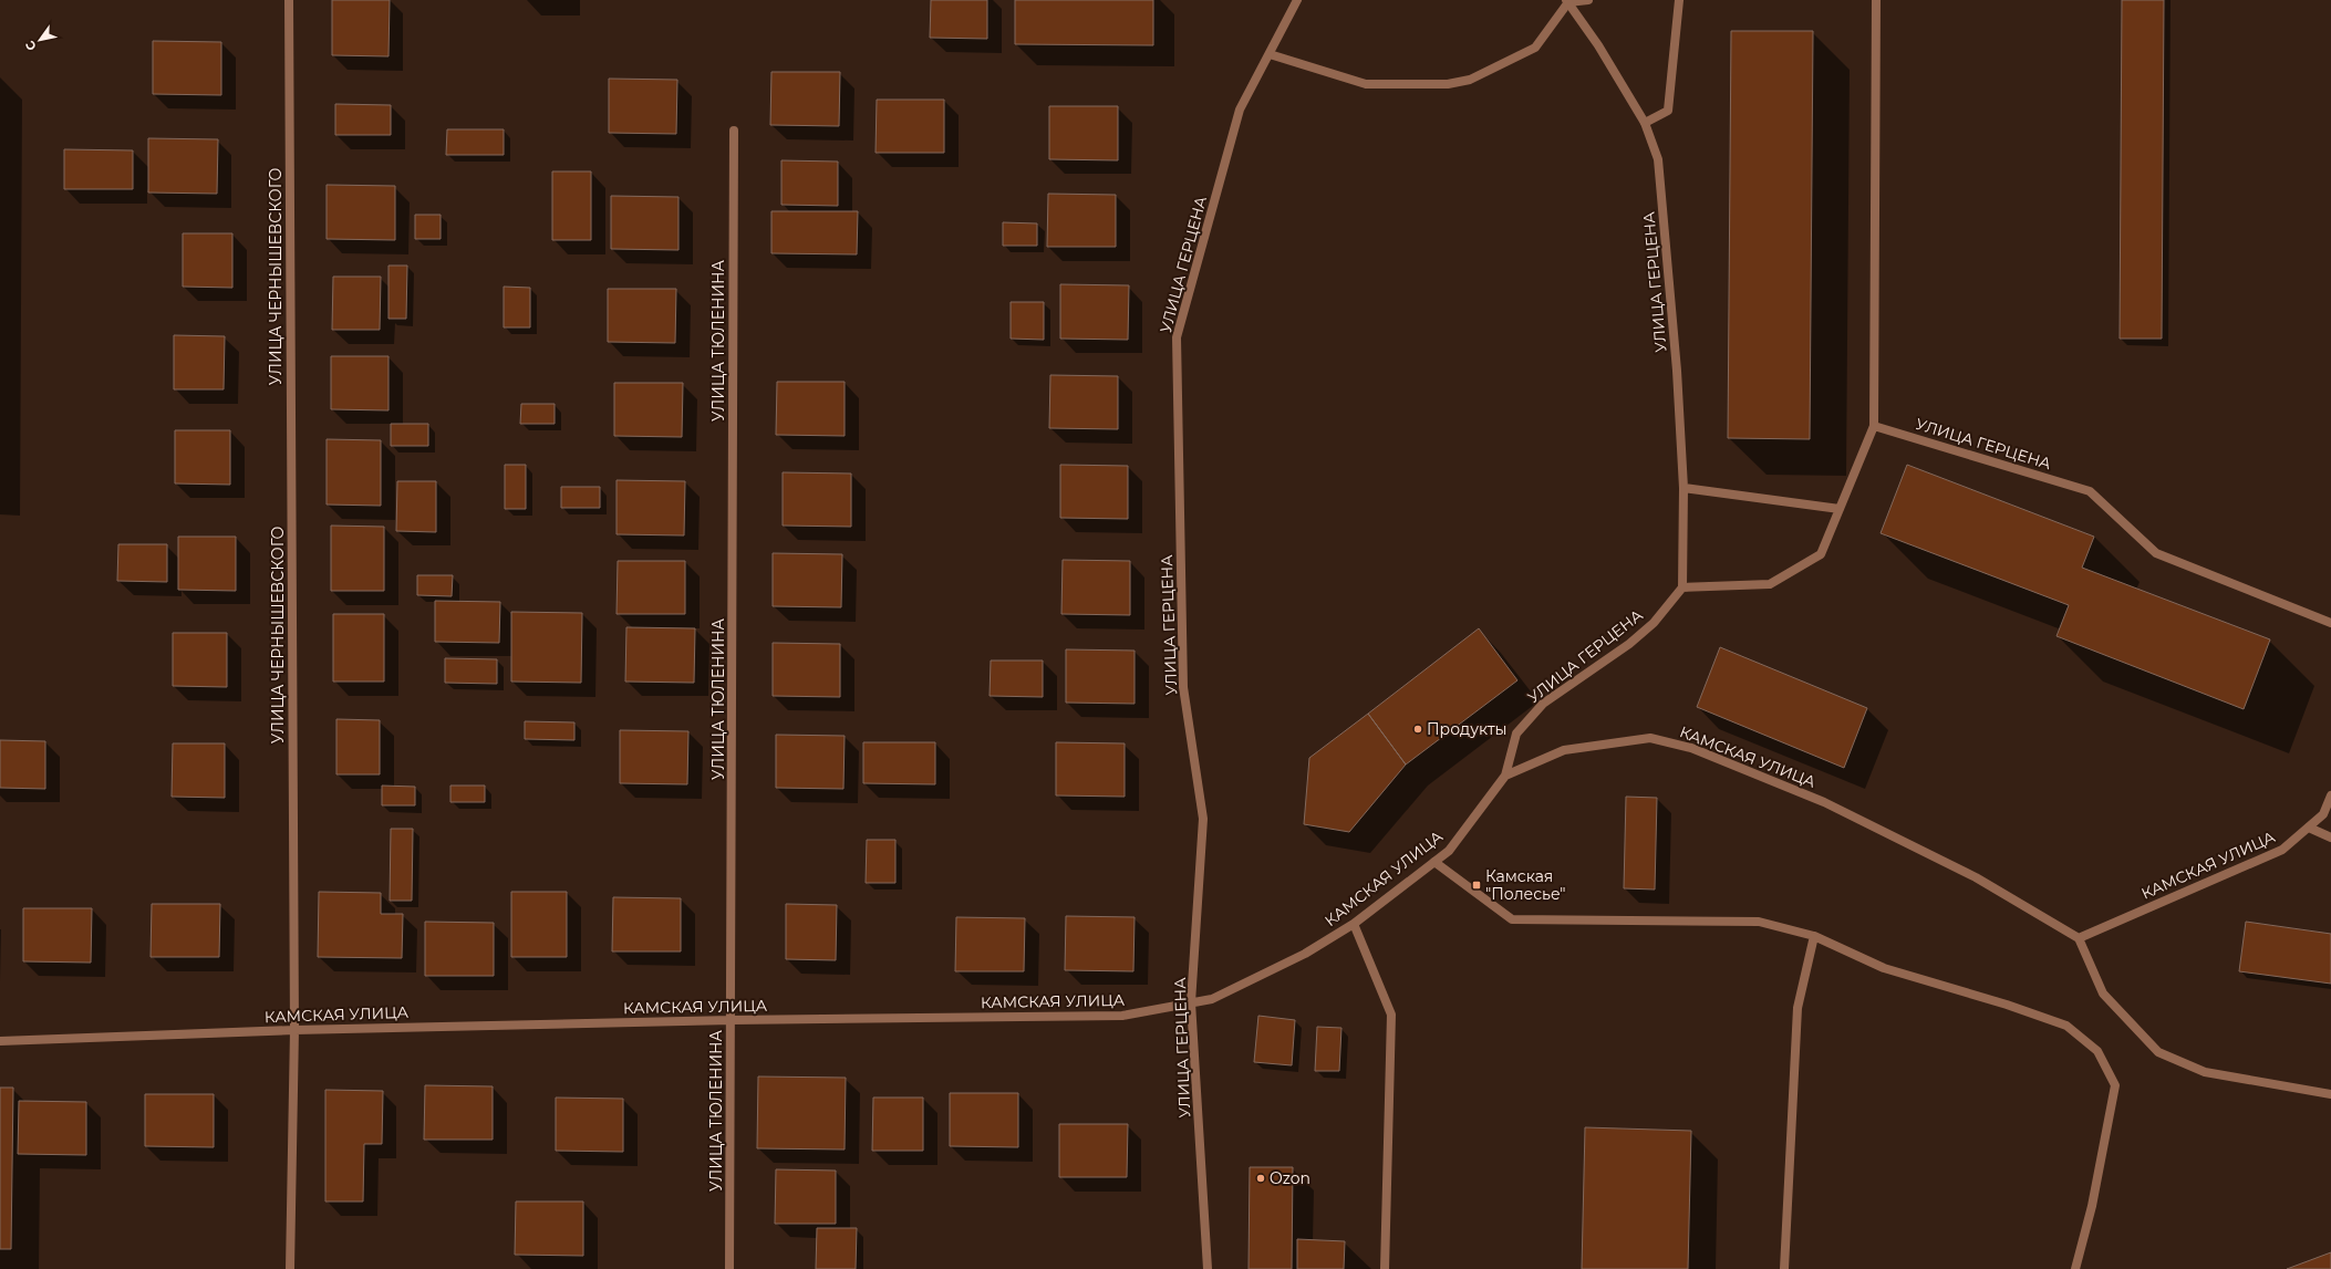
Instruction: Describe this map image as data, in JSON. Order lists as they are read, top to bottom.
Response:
{
  "streets": {
    "street": [
      "УЛИЦА ГЕРЦЕНА",
      "УЛИЦА ЧЕРНЫШЕВСКОГО",
      "УЛИЦА ТЮЛЕНИНА",
      "КАМСКАЯ УЛИЦА"
    ]
  },
  "crossings": [
    ["УЛИЦА ГЕРЦЕНА", "КАМСКАЯ УЛИЦА"],
    ["УЛИЦА ЧЕРНЫШЕВСКОГО", "КАМСКАЯ УЛИЦА"],
    ["УЛИЦА ТЮЛЕНИНА", "КАМСКАЯ УЛИЦА"]
  ],
  "places": {
    "other": ["Продукты", "Ozon"],
    "transit": ["Камская \"Полесье\""]
  },
  "north": "bottom left"
}
